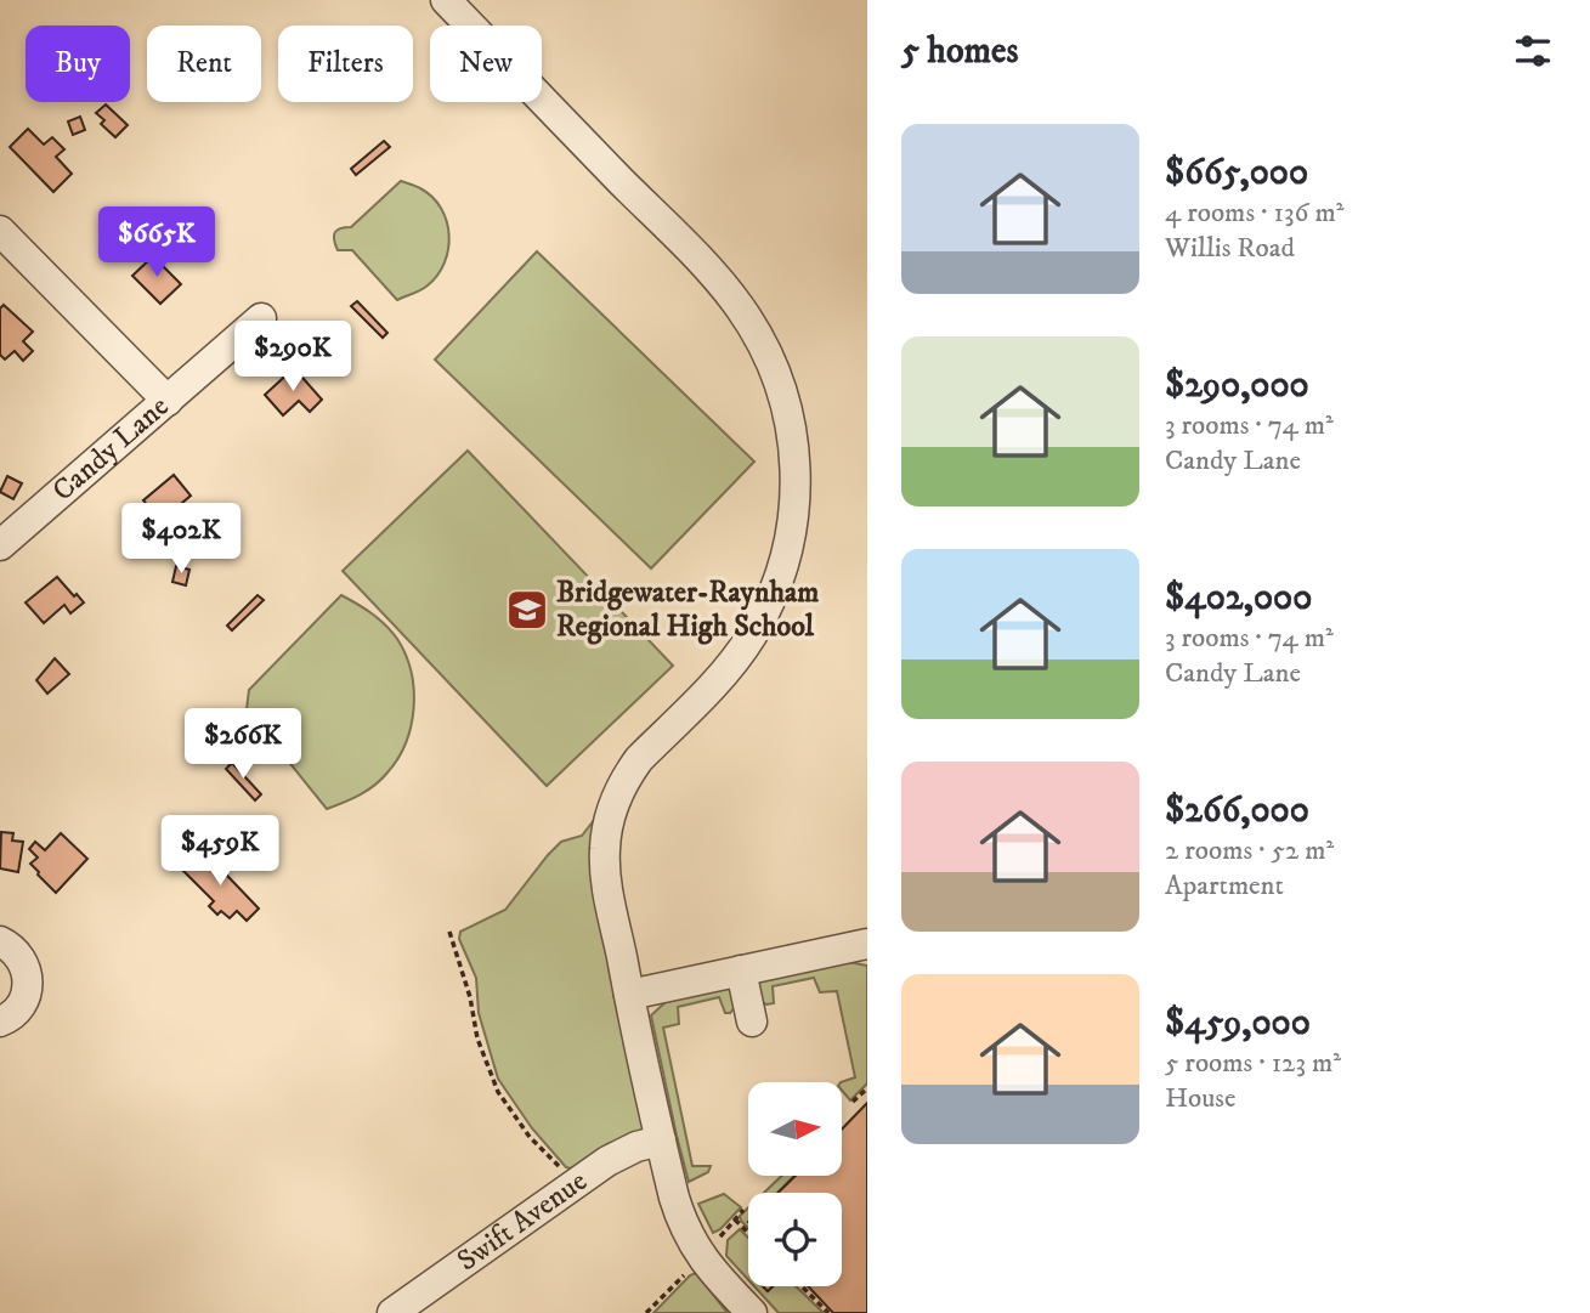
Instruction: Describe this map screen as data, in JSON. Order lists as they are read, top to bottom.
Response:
{
  "streets": {
    "street": ["Candy Lane", "Swift Avenue"]
  },
  "places": {
    "school or university": ["Bridgewater-Raynham Regional High School"]
  },
  "north": "right",
  "page": {
    "heading": "5 homes",
    "chip": [
      "Buy",
      "Rent",
      "Filters",
      "New"
    ],
    "list": [
      {
        "name": "$665,000",
        "note": "4 rooms · 136 m² · Willis Road"
      },
      {
        "name": "$290,000",
        "note": "3 rooms · 74 m² · Candy Lane"
      },
      {
        "name": "$402,000",
        "note": "3 rooms · 74 m² · Candy Lane"
      },
      {
        "name": "$266,000",
        "note": "2 rooms · 52 m² · Apartment"
      },
      {
        "name": "$459,000",
        "note": "5 rooms · 123 m² · House"
      }
    ],
    "price": [
      "$665K",
      "$290K",
      "$402K",
      "$266K",
      "$459K"
    ]
  }
}
